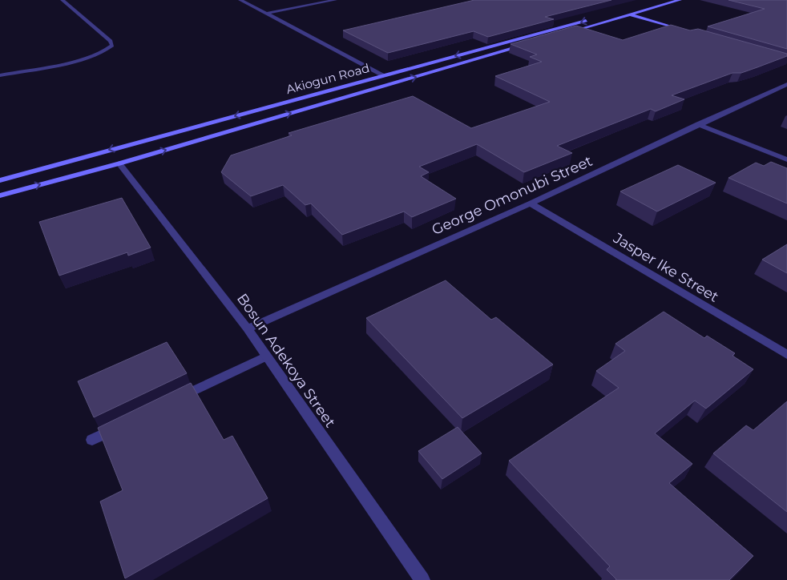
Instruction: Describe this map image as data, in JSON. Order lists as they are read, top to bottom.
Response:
{
  "streets": {
    "street": [
      "Akiogun Road",
      "George Omonubi Street",
      "Jasper Ike Street",
      "Bosun Adekoya Street"
    ]
  },
  "crossings": [
    ["George Omonubi Street", "Jasper Ike Street"],
    ["George Omonubi Street", "Bosun Adekoya Street"]
  ]
}
